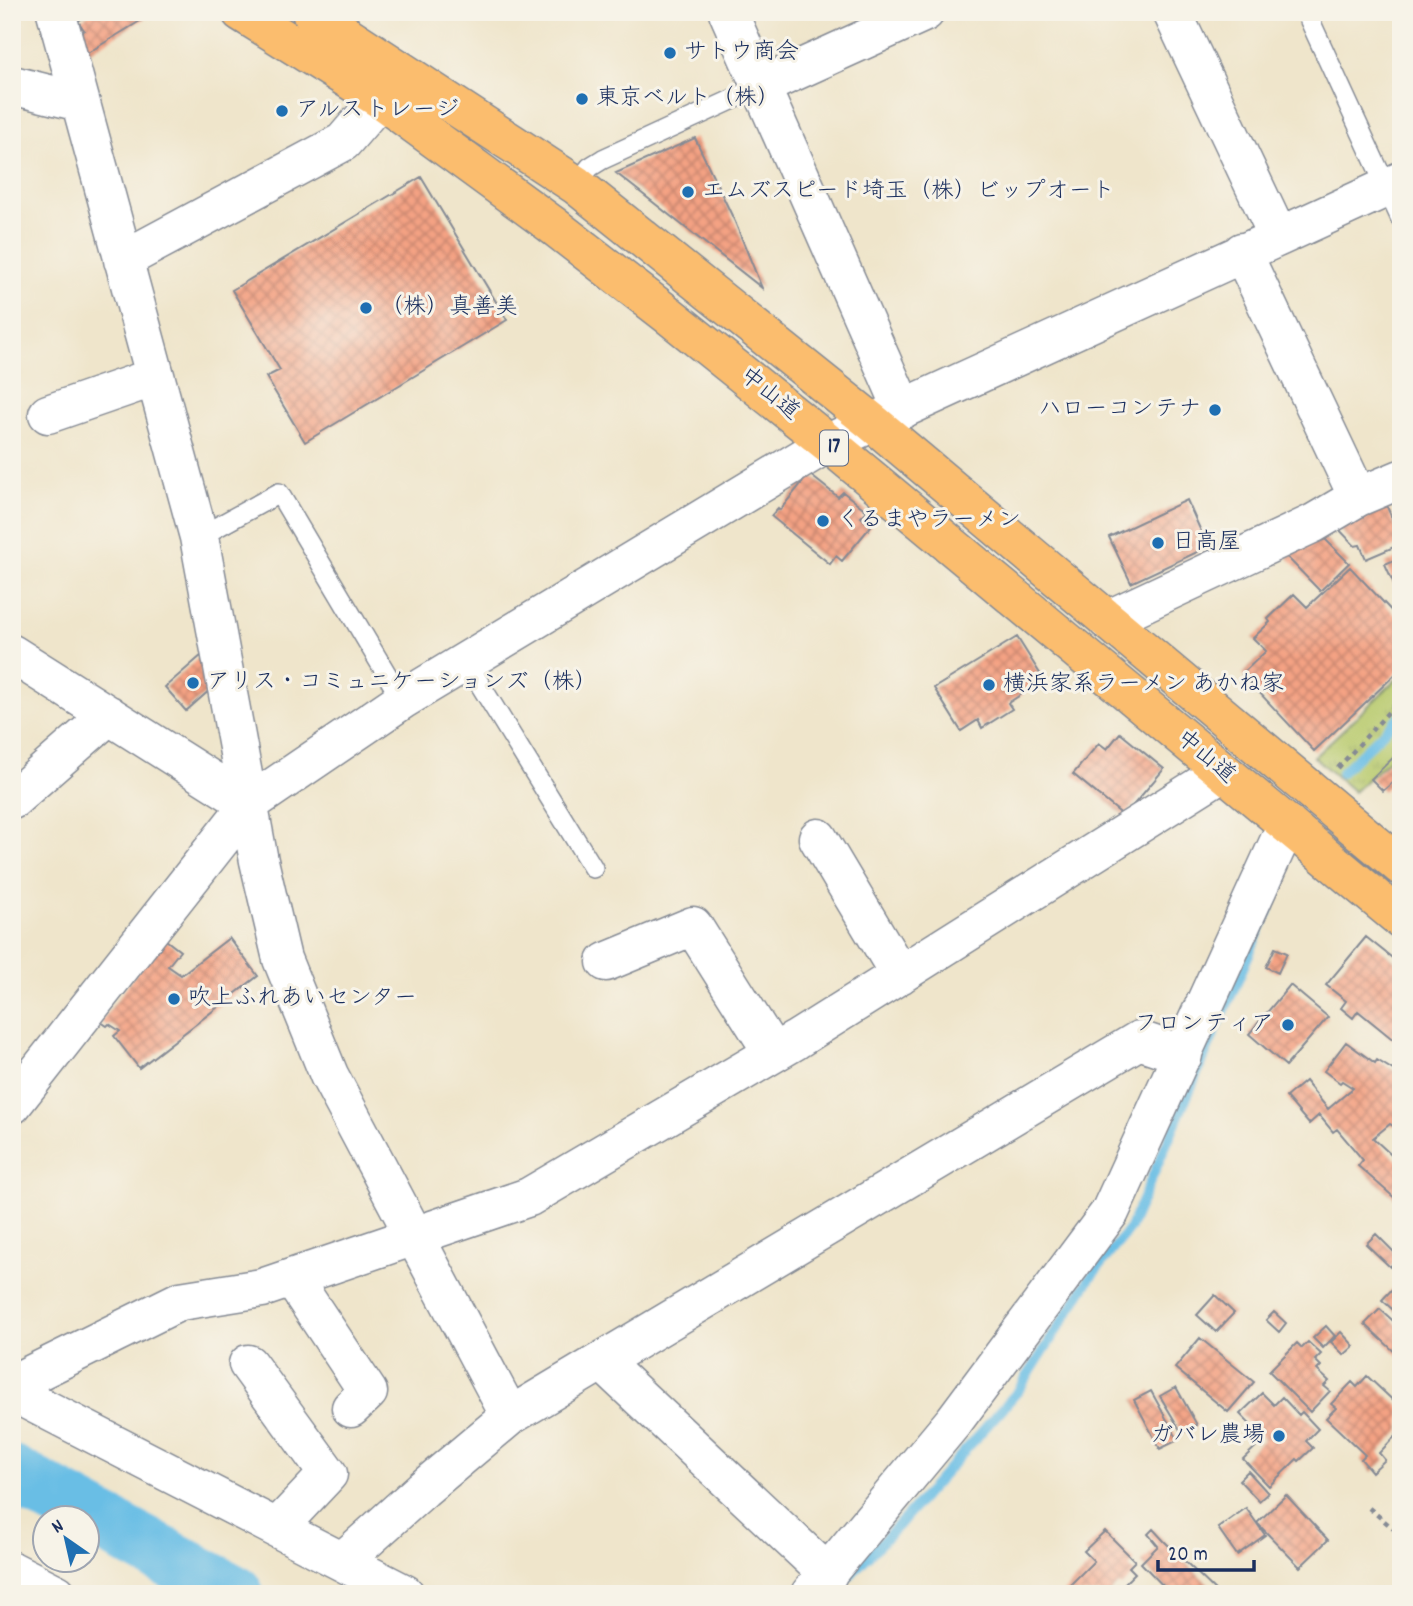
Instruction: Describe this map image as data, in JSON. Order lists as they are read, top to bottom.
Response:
{
  "streets": {
    "highway": ["中山道", "17"]
  },
  "places": [
    "サトウ商会",
    "東京ベルト（株）",
    "アルストレージ",
    "エムズスピード埼玉（株）ビップオート",
    "（株）真善美",
    "ハローコンテナ",
    "くるまやラーメン",
    "日高屋",
    "アリス・コミュニケーションズ（株）",
    "横浜家系ラーメン あかね家",
    "吹上ふれあいセンター",
    "フロンティア",
    "ガバレ農場"
  ],
  "scale_bar": "20 m",
  "north": "top left"
}
